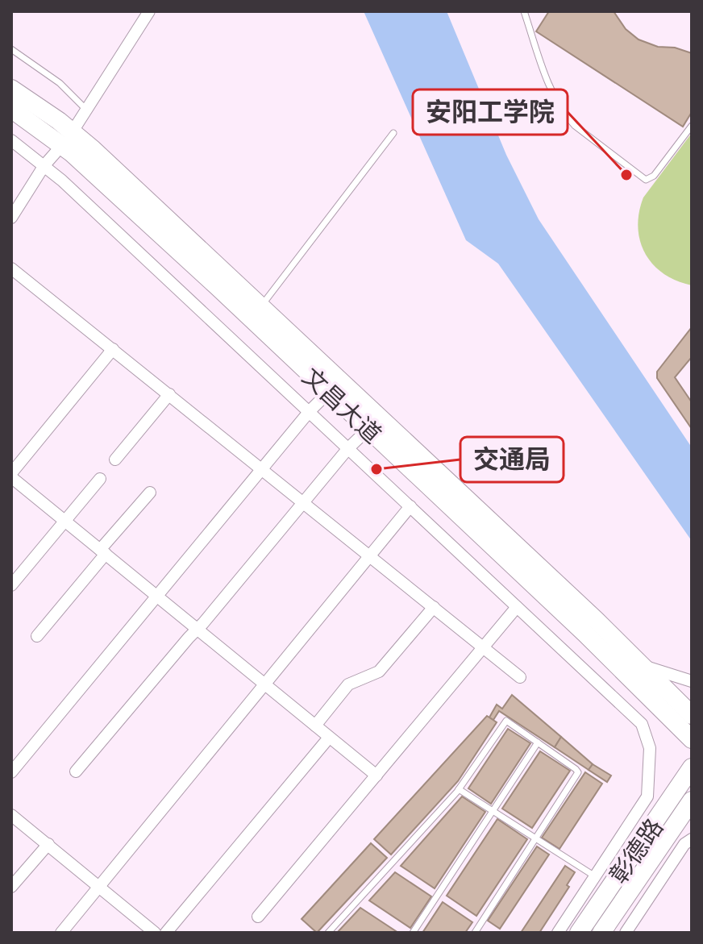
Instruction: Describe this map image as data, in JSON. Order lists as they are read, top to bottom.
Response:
{
  "streets": {
    "main road": ["文昌大道", "彰德路"]
  },
  "places": ["安阳工学院", "交通局"]
}
